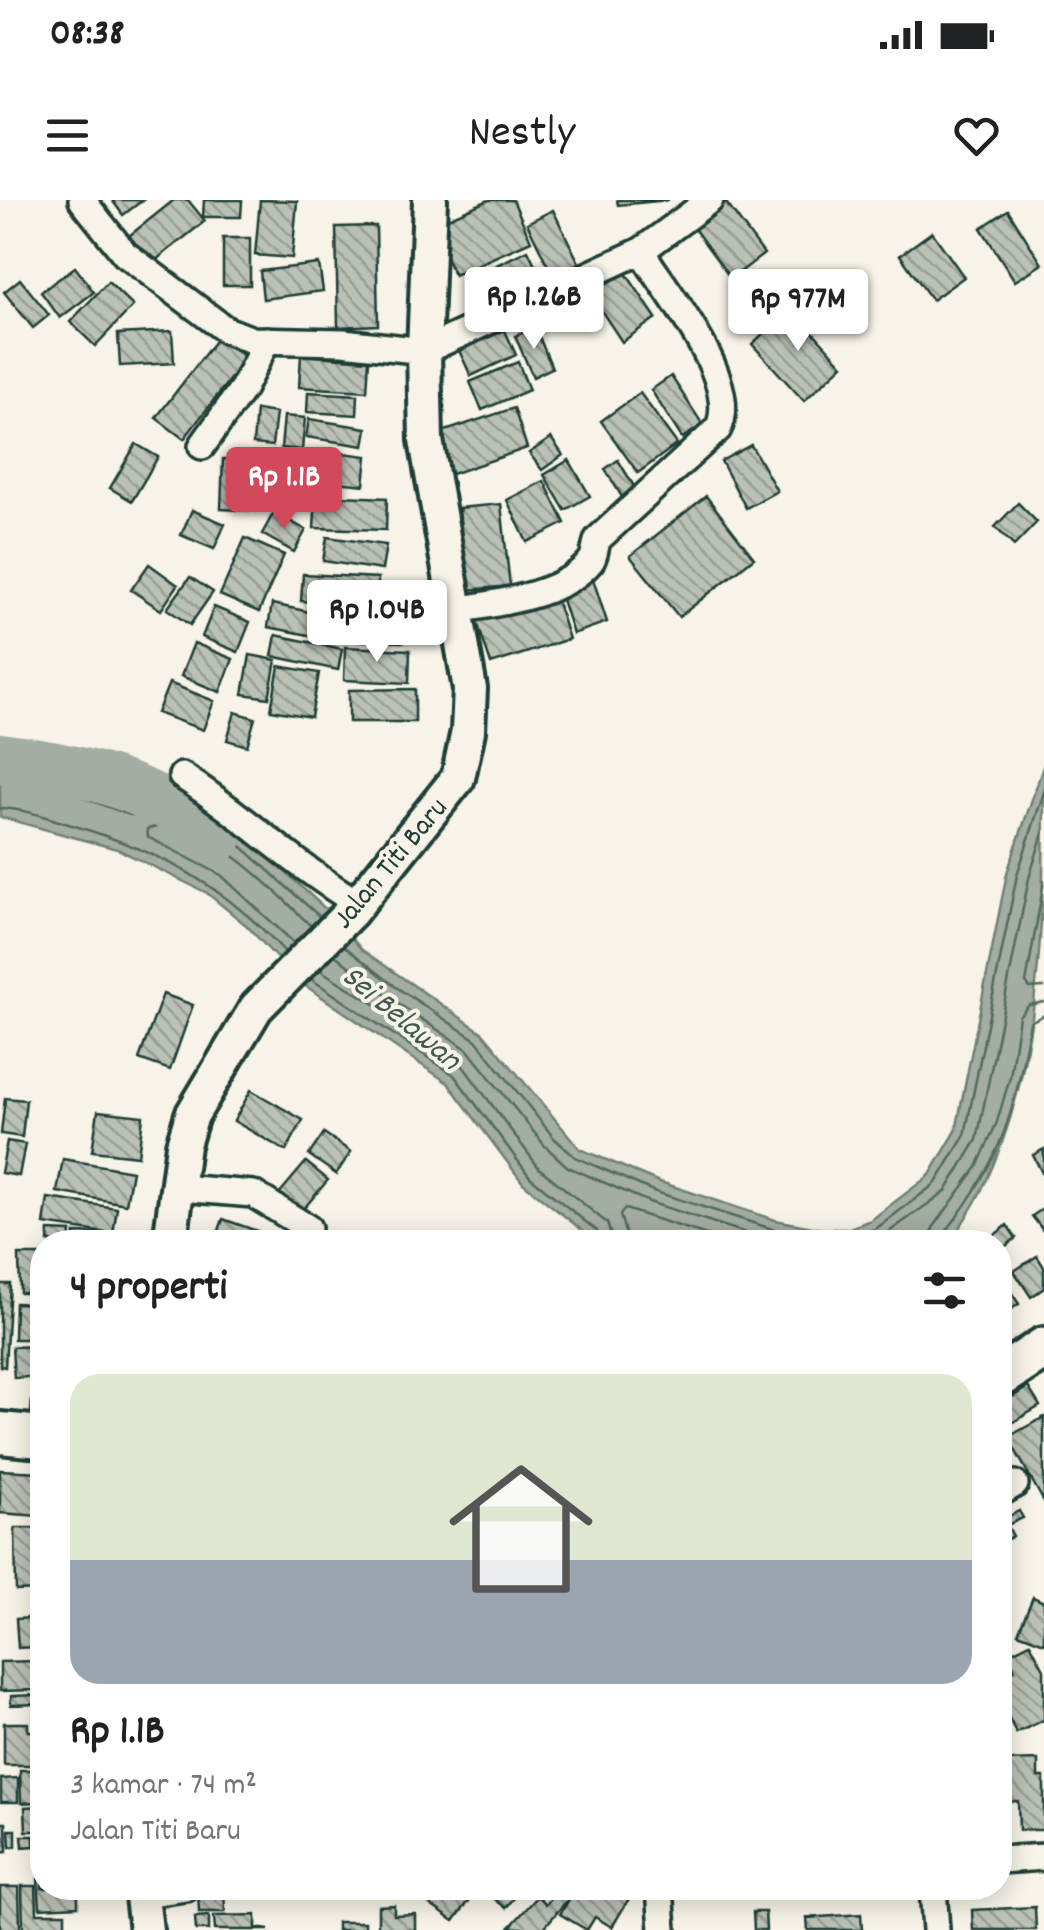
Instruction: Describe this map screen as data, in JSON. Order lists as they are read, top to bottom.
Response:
{
  "streets": {
    "street": ["Jalan Titi Baru"]
  },
  "water": ["Sei Belawan"],
  "page": {
    "status": "08:38",
    "header": "Nestly",
    "price": [
      "Rp 1.26B",
      "Rp 977M",
      "Rp 1.1B",
      "Rp 1.04B"
    ],
    "heading": "4 properti",
    "list": [
      {
        "name": "Rp 1.1B",
        "note": "3 kamar · 74 m² · Jalan Titi Baru"
      }
    ]
  }
}
